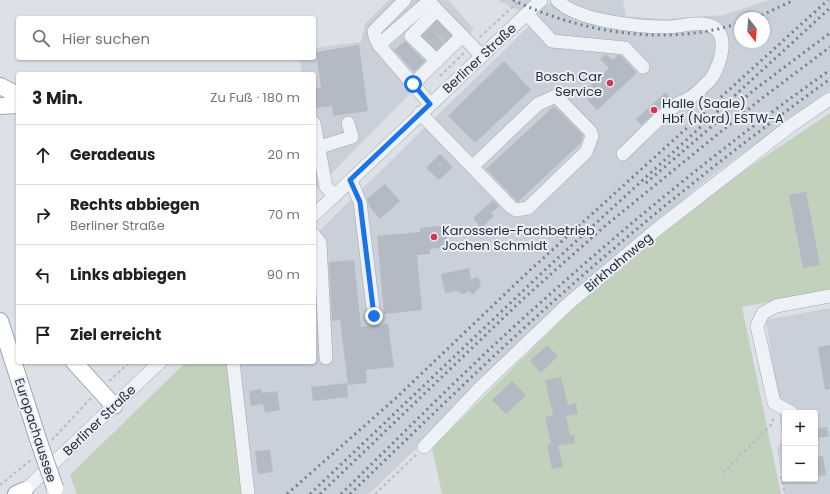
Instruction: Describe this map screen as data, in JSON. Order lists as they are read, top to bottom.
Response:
{
  "streets": {
    "main road": ["Europachaussee"],
    "street": ["Berliner Straße", "Birkhahnweg"]
  },
  "places": ["Bosch Car Service", "Halle (Saale) Hbf (Nord) ESTW-A", "Karosserie-Fachbetrieb Jochen Schmidt"],
  "north": "bottom",
  "page": {
    "search": "Hier suchen",
    "heading": ["3 Min.", "Zu Fuß · 180 m"],
    "list": [
      ["Geradeaus", "20 m"],
      ["Rechts abbiegen", "Berliner Straße", "70 m"],
      ["Links abbiegen", "90 m"],
      "Ziel erreicht"
    ],
    "map_buttons": ["+", "−"]
  }
}
